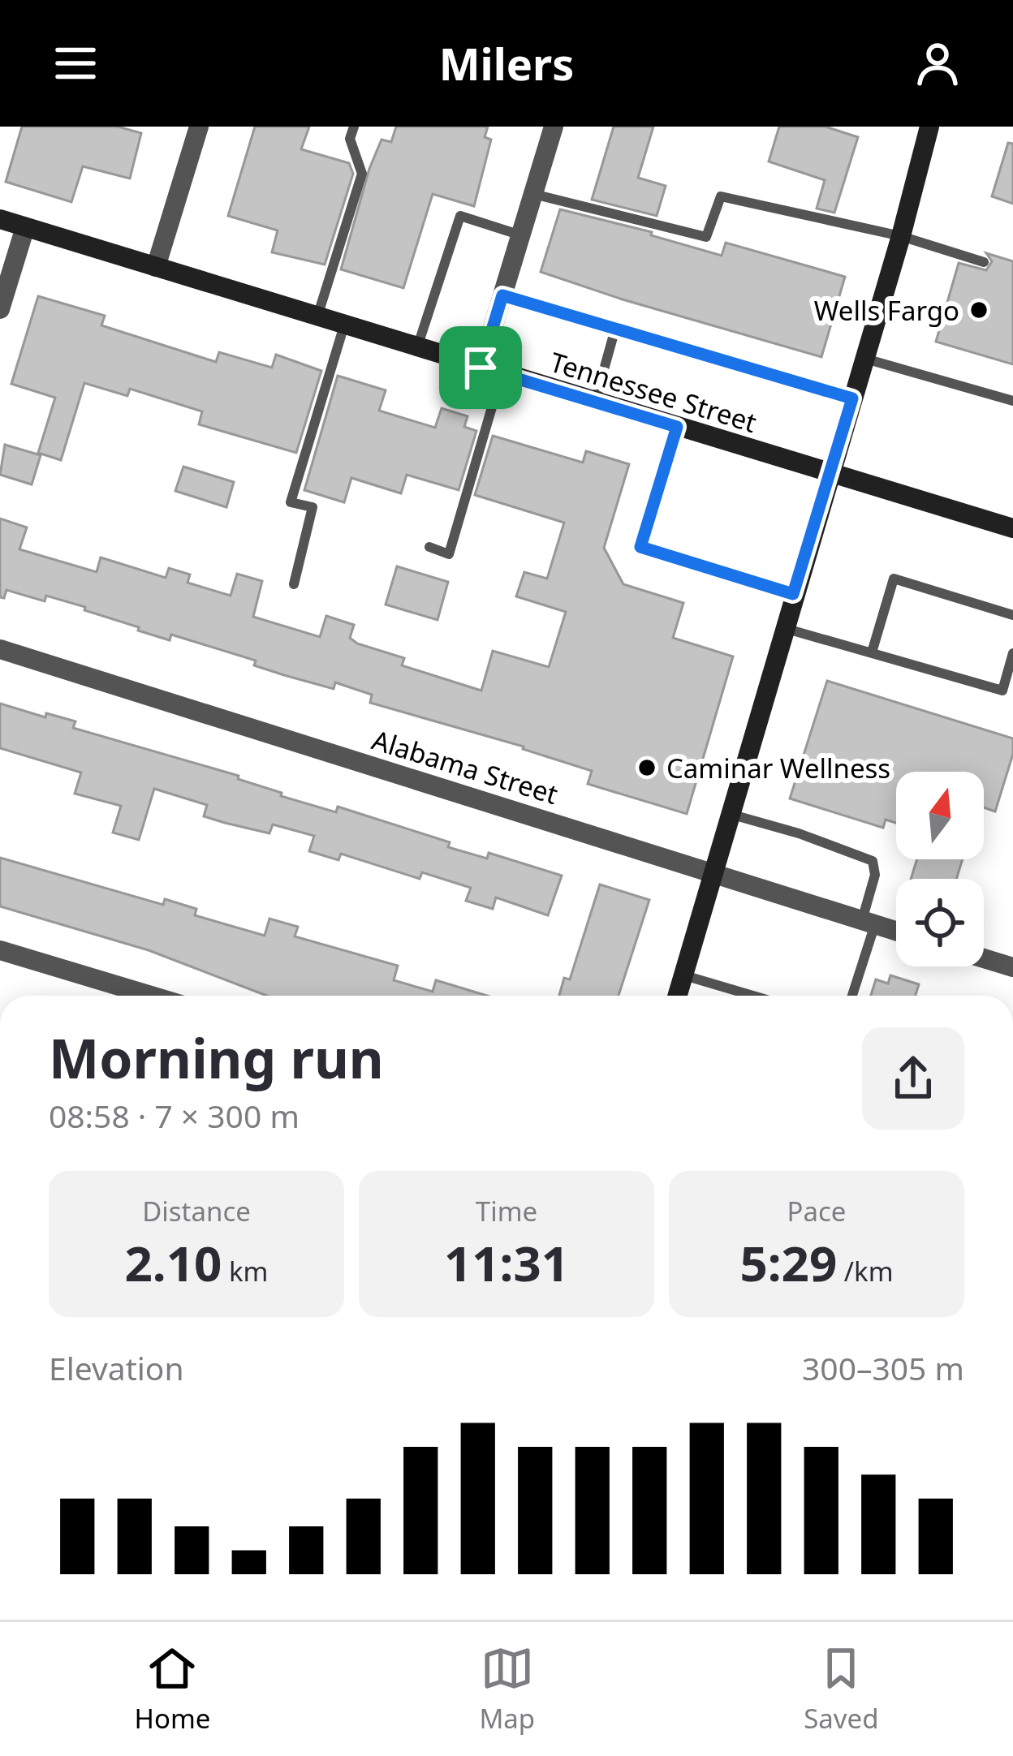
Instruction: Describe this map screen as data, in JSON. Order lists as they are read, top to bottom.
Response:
{
  "streets": {
    "main road": ["Tennessee Street"],
    "street": ["Alabama Street"]
  },
  "places": ["Wells Fargo", "Caminar Wellness"],
  "north": "top",
  "page": {
    "header": "Milers",
    "heading": ["Morning run", "08:58 · 7 × 300 m"],
    "stats": [
      ["Distance", "2.10 km"],
      ["Time", "11:31"],
      ["Pace", "5:29 /km"]
    ],
    "chart": ["Elevation", "300–305 m"],
    "tabs": ["Home", "Map", "Saved"]
  }
}
